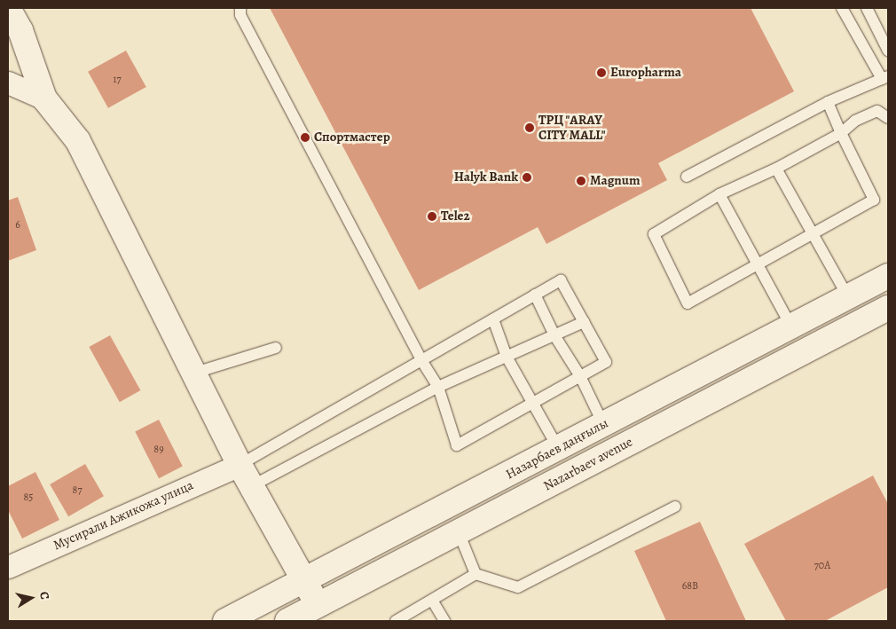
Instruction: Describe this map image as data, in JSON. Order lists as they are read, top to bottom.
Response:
{
  "streets": {
    "main road": ["Назарбаев даңғылы", "Nazarbaev avenue"],
    "street": ["Мусирали Ажикожа улица"]
  },
  "places": [
    "Europharma",
    "ТРЦ \"ARAY CITY MALL\"",
    "Спортмастер",
    "Halyk Bank",
    "Magnum",
    "Tele2"
  ],
  "house_numbers": [
    "17",
    "6",
    "89",
    "87",
    "85",
    "70А",
    "68В"
  ],
  "north": "right"
}
